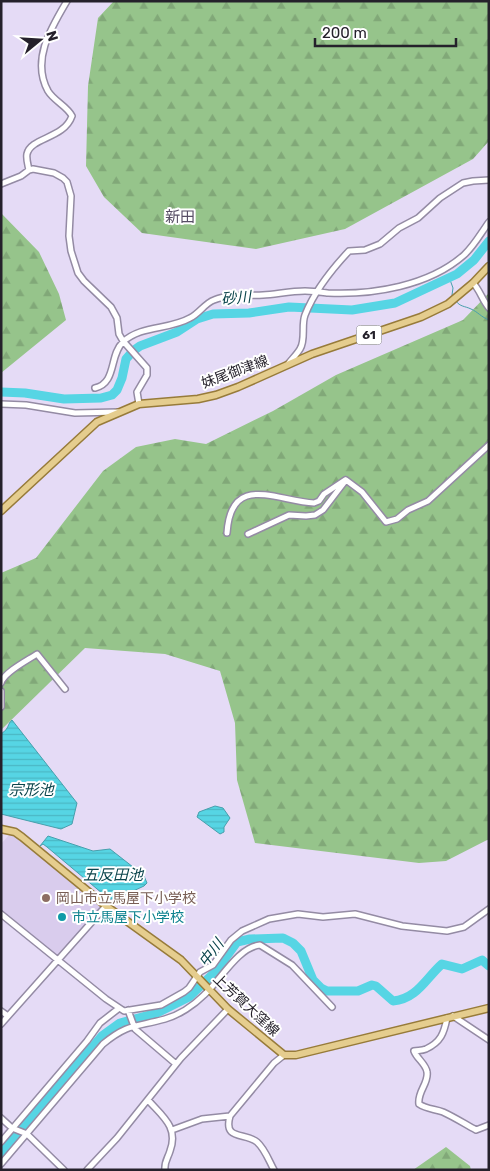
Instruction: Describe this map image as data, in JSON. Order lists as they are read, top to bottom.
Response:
{
  "streets": {
    "main road": ["61", "妹尾御津線", "上芳賀大窪線"]
  },
  "districts": ["新田"],
  "water": [
    "砂川",
    "宗形池",
    "五反田池",
    "中川"
  ],
  "places": ["岡山市立馬屋下小学校", "市立馬屋下小学校"],
  "scale_bar": "200 m",
  "north": "right"
}
